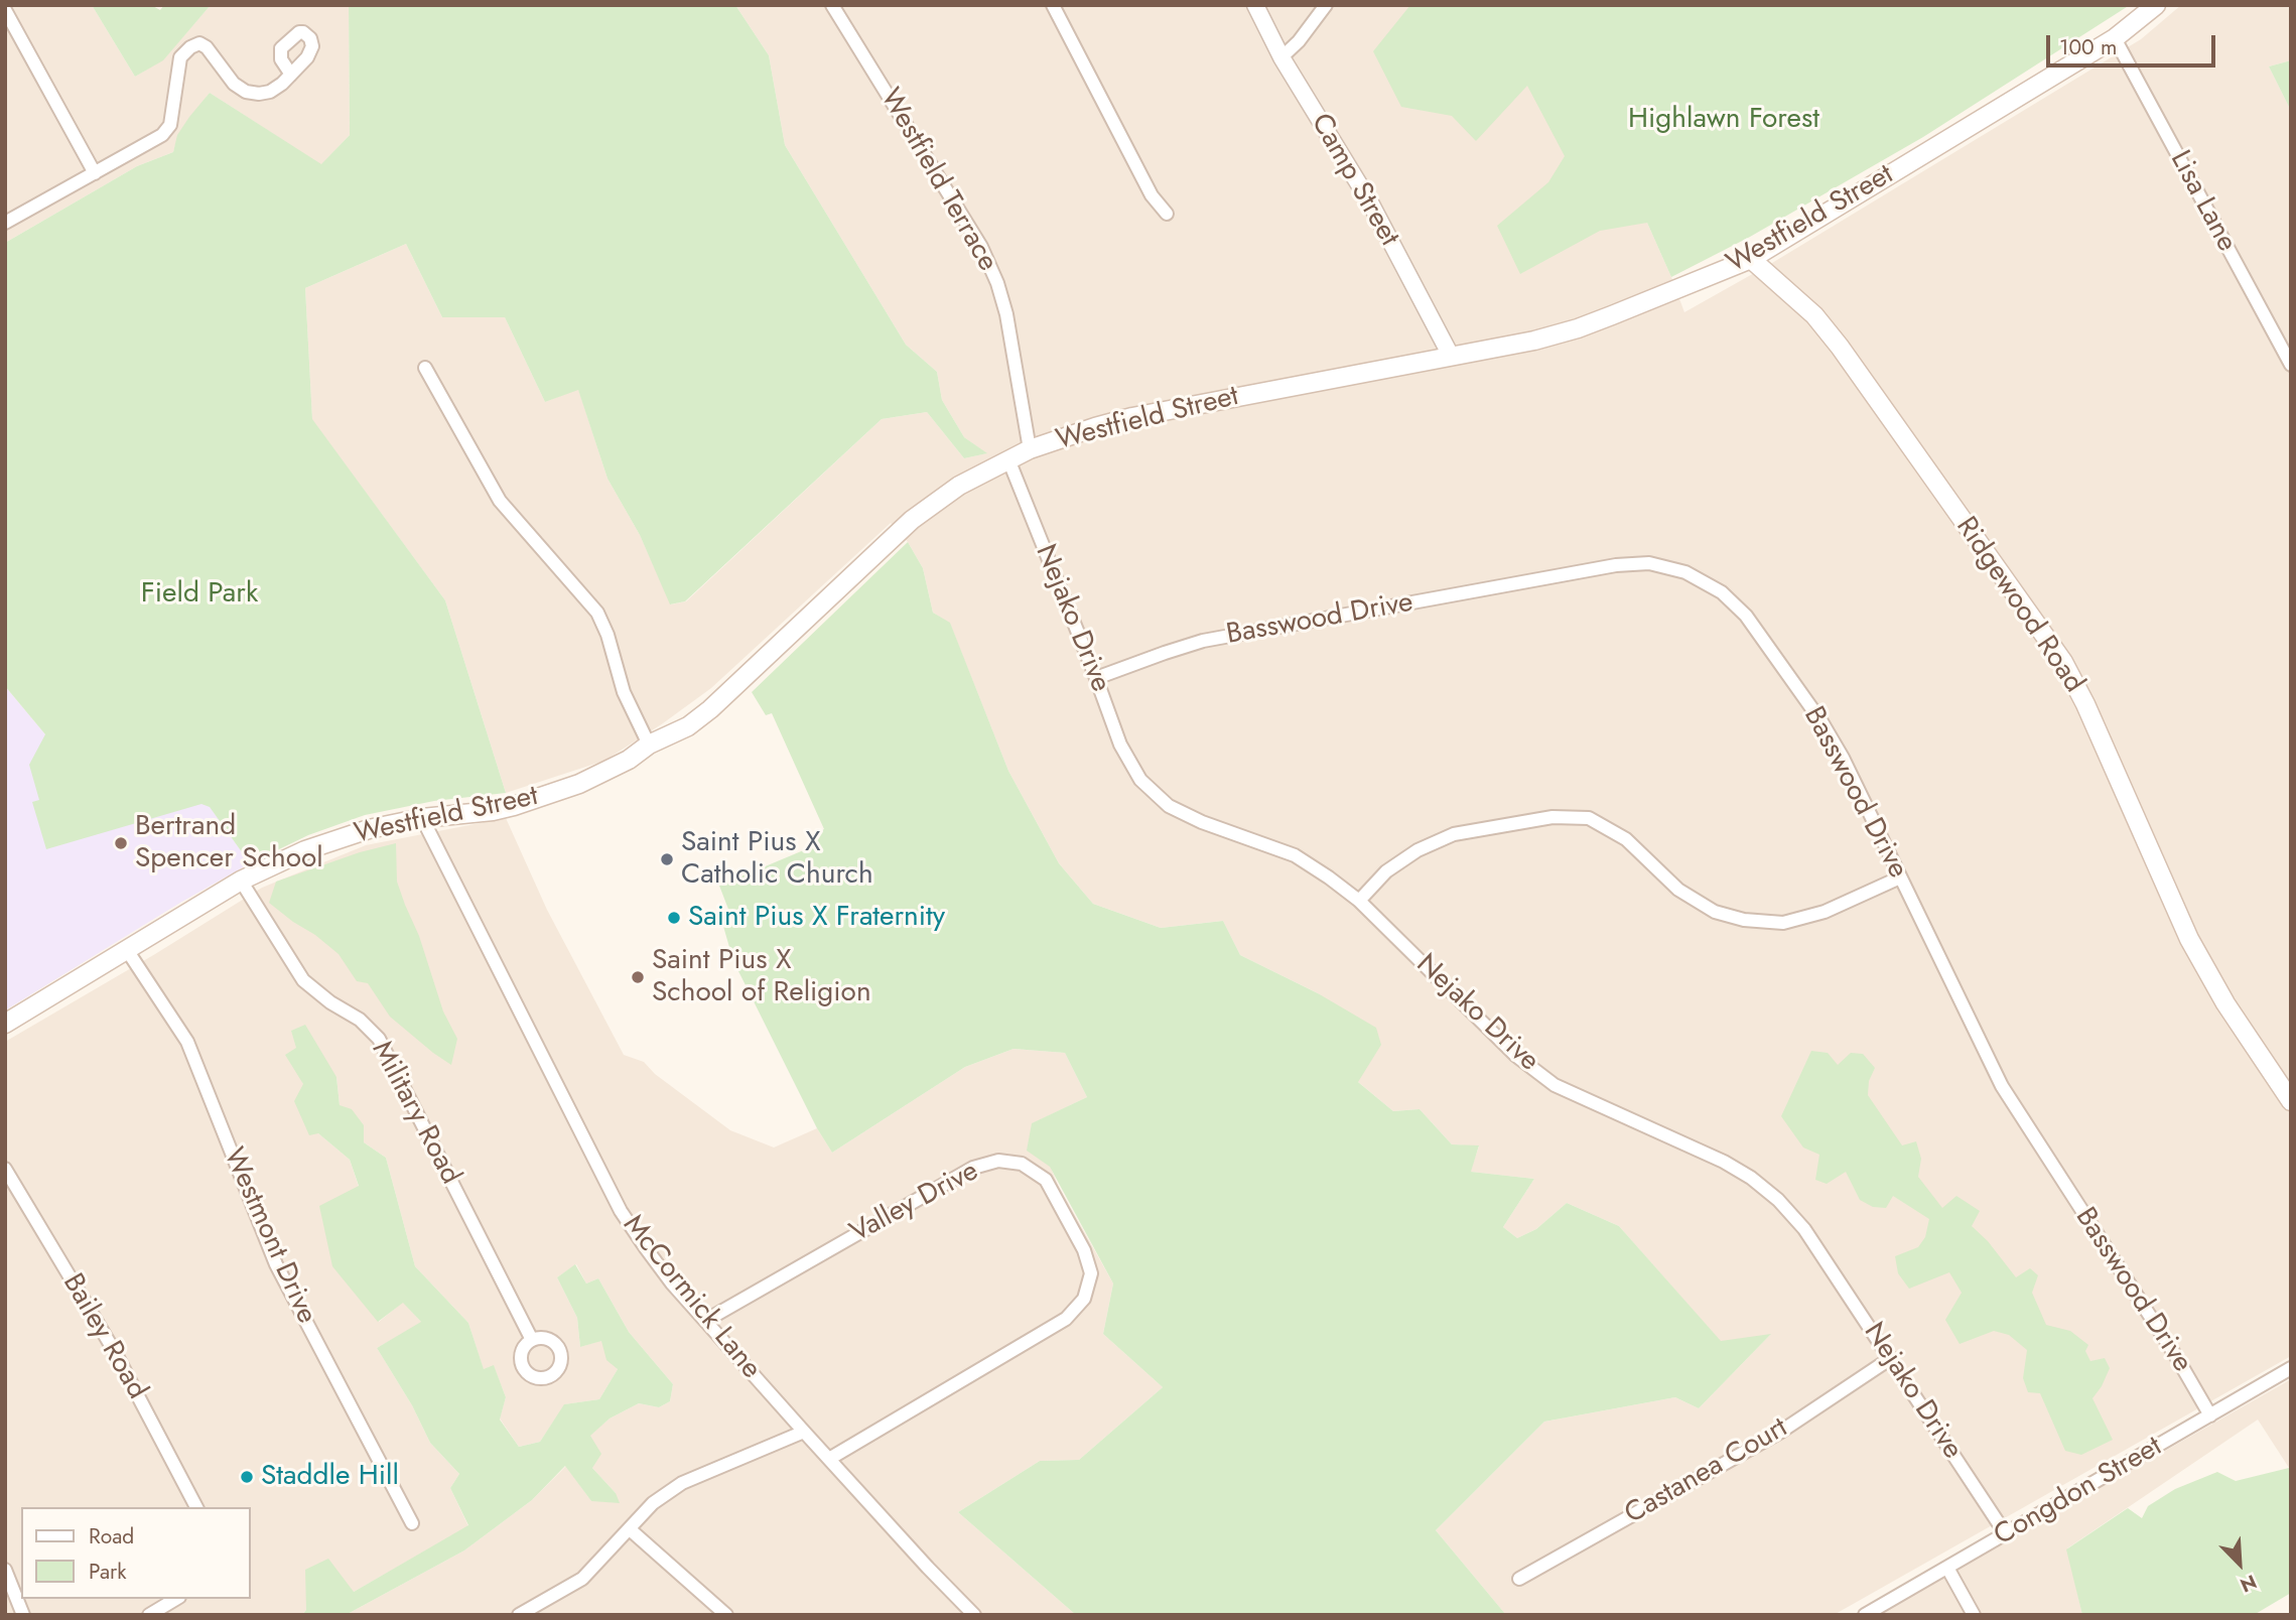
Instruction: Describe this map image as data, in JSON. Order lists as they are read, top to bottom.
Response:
{
  "streets": {
    "main road": ["Westfield Street", "Ridgewood Road"],
    "street": [
      "Westfield Terrace",
      "Camp Street",
      "Lisa Lane",
      "Nejako Drive",
      "Basswood Drive",
      "Military Road",
      "Valley Drive",
      "Westmont Drive",
      "McCormick Lane",
      "Bailey Road",
      "Castanea Court",
      "Congdon Street"
    ]
  },
  "crossings": [
    ["Westfield Terrace", "Westfield Street"],
    ["Camp Street", "Westfield Street"],
    ["Lisa Lane", "Westfield Street"],
    ["Westfield Street", "Ridgewood Road"],
    ["Westfield Street", "Nejako Drive"],
    ["Westfield Street", "Military Road"],
    ["Westfield Street", "Westmont Drive"],
    ["Westfield Street", "McCormick Lane"],
    ["Nejako Drive", "Basswood Drive"],
    ["Nejako Drive", "Castanea Court"],
    ["Nejako Drive", "Congdon Street"],
    ["Basswood Drive", "Congdon Street"],
    ["Valley Drive", "McCormick Lane"]
  ],
  "parks": ["Highlawn Forest", "Field Park"],
  "places": [
    "Bertrand Spencer School",
    "Saint Pius X Catholic Church",
    "Saint Pius X Fraternity",
    "Saint Pius X School of Religion",
    "Staddle Hill"
  ],
  "legend": ["Road", "Park"],
  "scale_bar": "100 m",
  "north": "bottom right"
}
